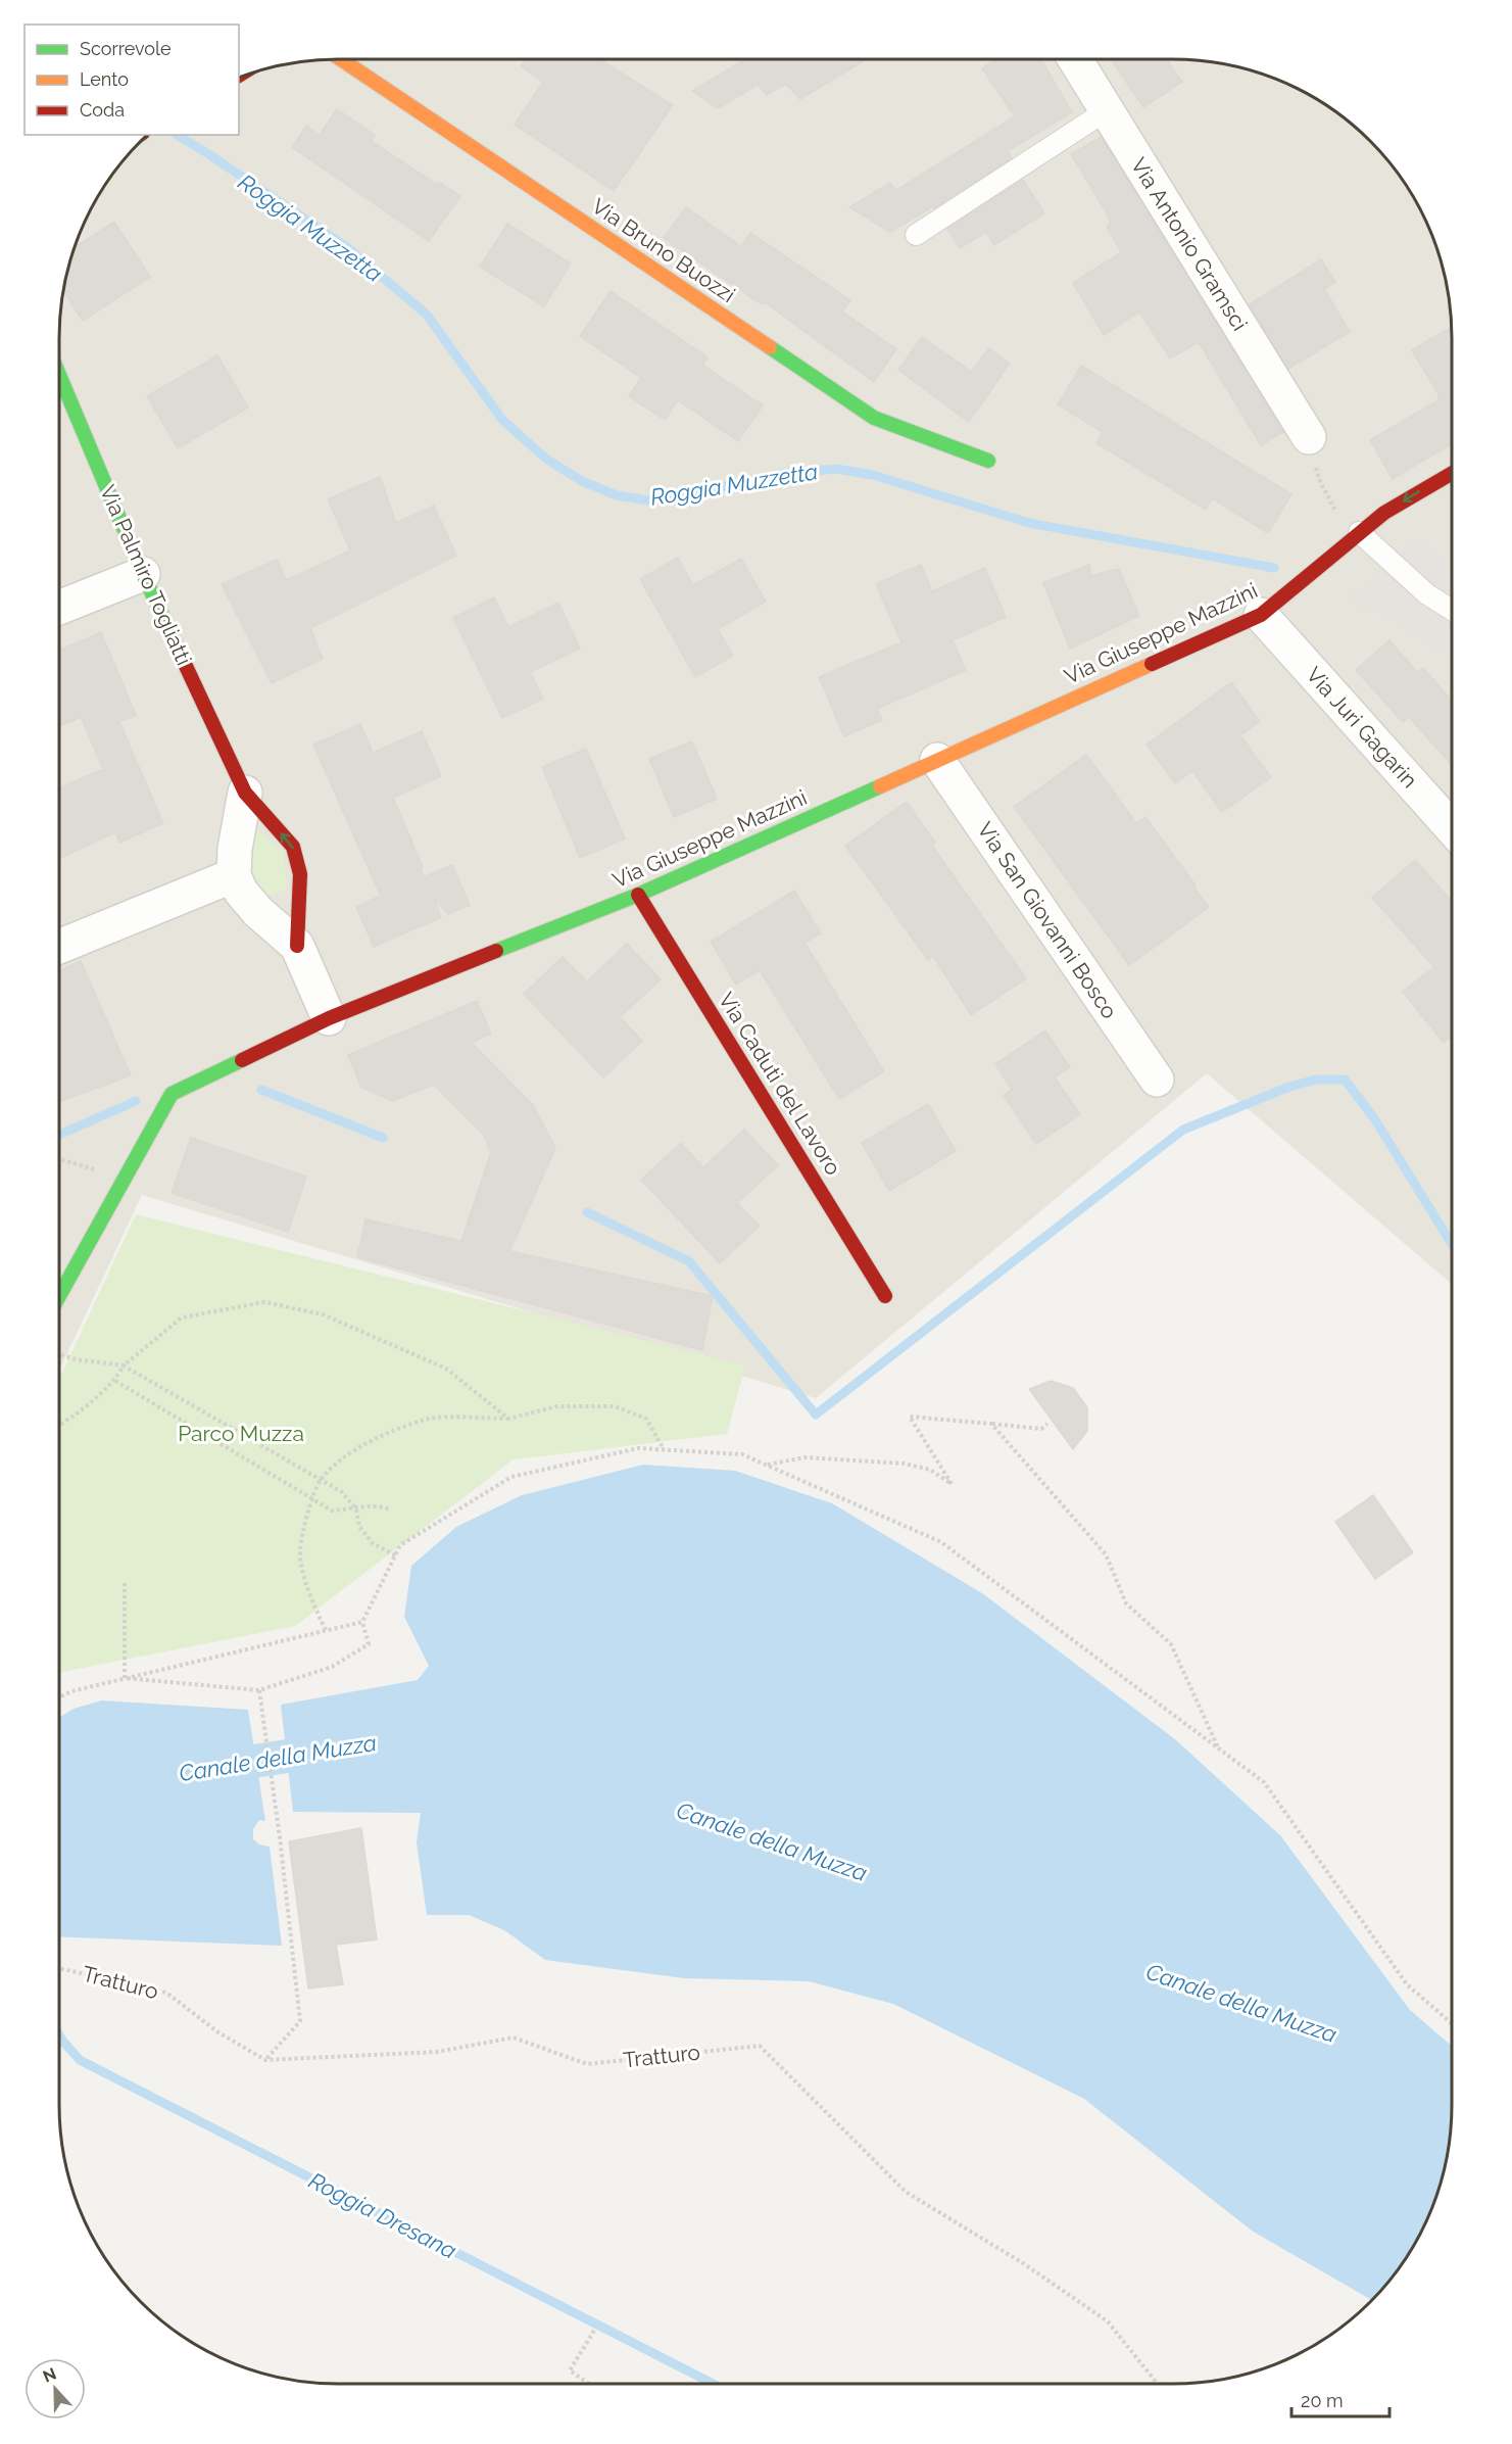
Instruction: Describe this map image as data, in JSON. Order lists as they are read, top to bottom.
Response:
{
  "streets": {
    "street": [
      "Via Antonio Gramsci",
      "Via Bruno Buozzi",
      "Via Palmiro Togliatti",
      "Via Giuseppe Mazzini",
      "Via Juri Gagarin",
      "Via San Giovanni Bosco",
      "Via Caduti del Lavoro"
    ],
    "path": ["Tratturo"]
  },
  "crossings": [
    ["Via Palmiro Togliatti", "Via Giuseppe Mazzini"],
    ["Via Giuseppe Mazzini", "Via Juri Gagarin"],
    ["Via Giuseppe Mazzini", "Via San Giovanni Bosco"],
    ["Via Giuseppe Mazzini", "Via Caduti del Lavoro"]
  ],
  "water": ["Roggia Muzzetta", "Canale della Muzza", "Roggia Dresana"],
  "parks": ["Parco Muzza"],
  "legend": ["Scorrevole", "Lento", "Coda"],
  "scale_bar": "20 m",
  "north": "top"
}
